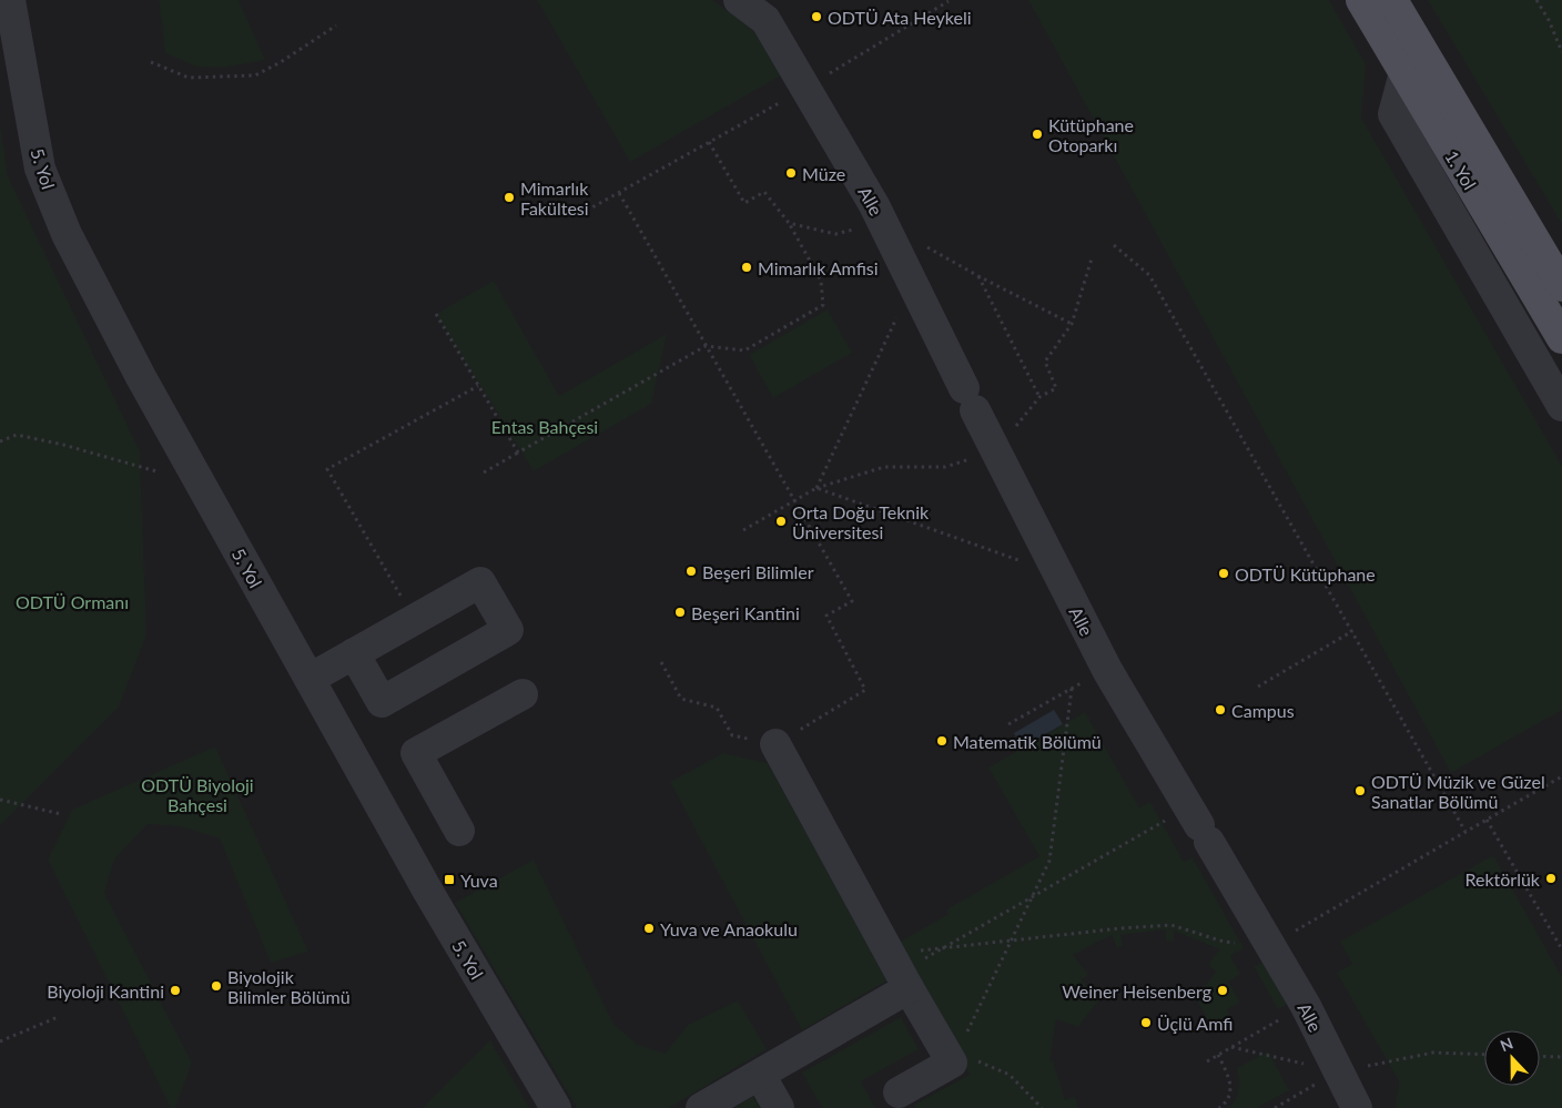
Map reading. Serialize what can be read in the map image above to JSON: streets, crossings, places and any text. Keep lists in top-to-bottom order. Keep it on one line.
{"streets":{"main road":["1. Yol"],"street":["5. Yol","Alle"]},"parks":["Entas Bahçesi","ODTÜ Ormanı","ODTÜ Biyoloji Bahçesi"],"places":{"other":["ODTÜ Ata Heykeli","Kütüphane Otoparkı","Müze","Mimarlık Fakültesi","Mimarlık Amfisi","Orta Doğu Teknik Üniversitesi","Beşeri Bilimler","ODTÜ Kütüphane","Beşeri Kantini","Campus","Matematik Bölümü","ODTÜ Müzik ve Güzel Sanatlar Bölümü","Rektörlük","Yuva ve Anaokulu","Biyolojik Bilimler Bölümü","Biyoloji Kantini","Weiner Heisenberg","Üçlü Amfi"],"transit":["Yuva"]},"north":"top"}
